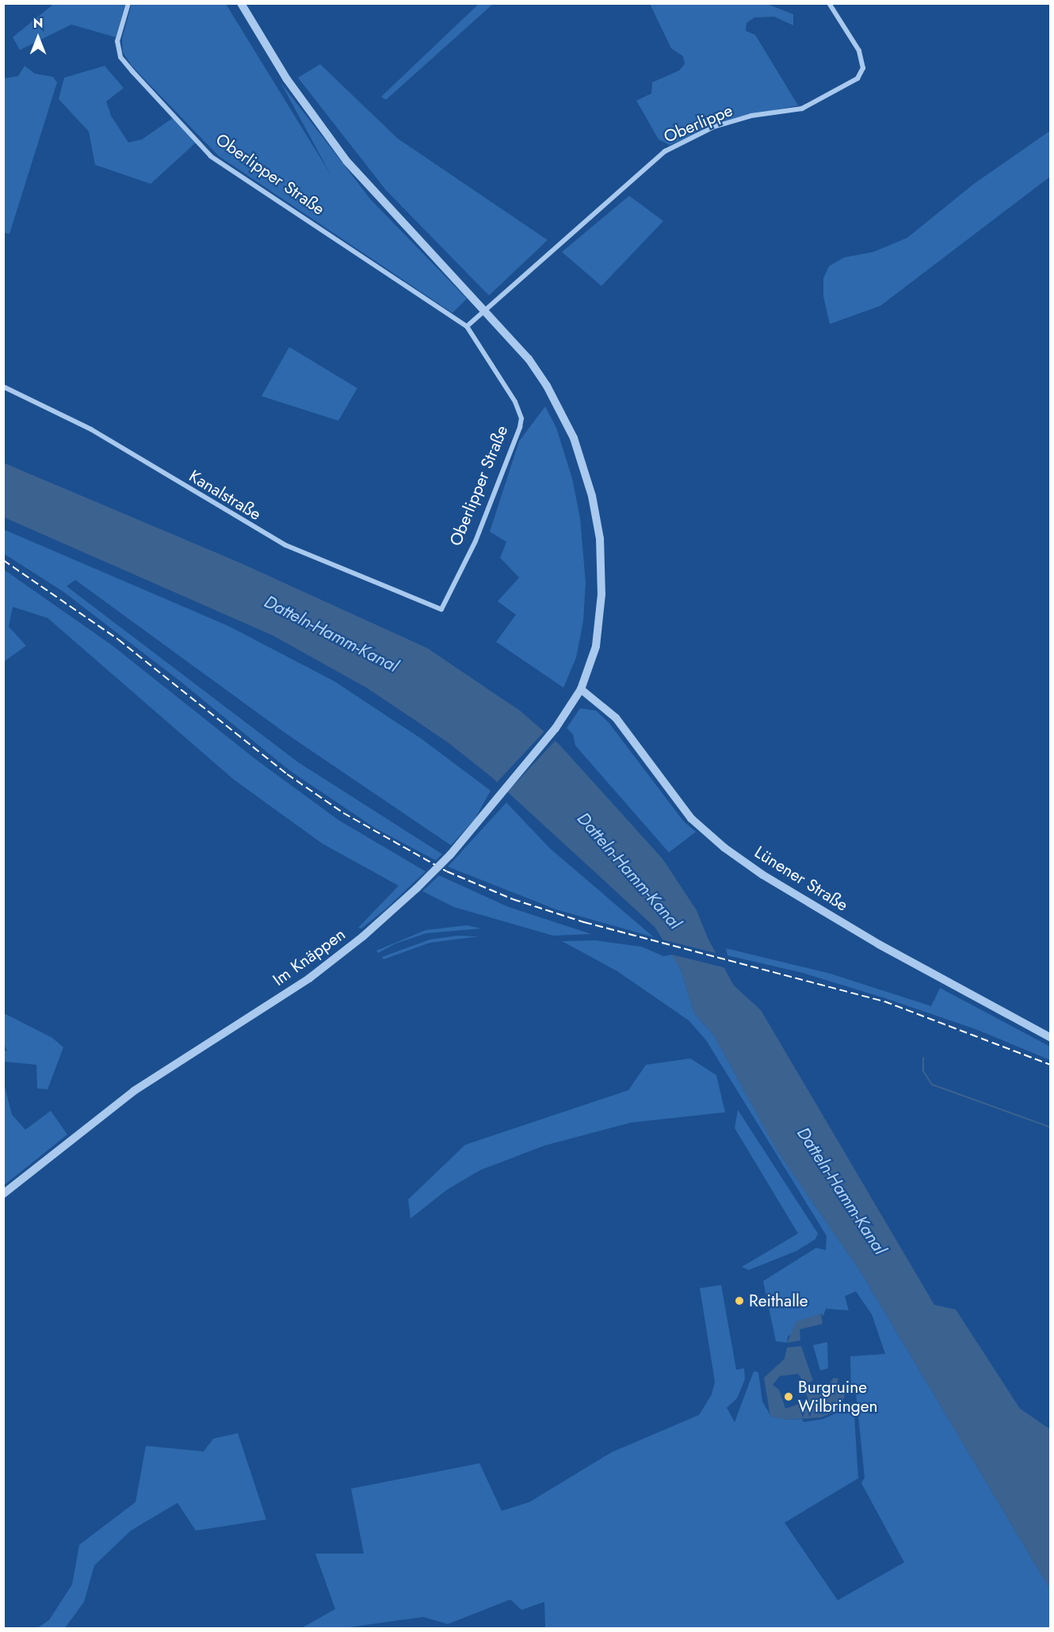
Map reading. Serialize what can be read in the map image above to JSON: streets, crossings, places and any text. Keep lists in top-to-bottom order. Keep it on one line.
{"streets":{"street":["Oberlippe","Oberlipper Straße","Kanalstraße","Lünener Straße","Im Knäppen"]},"crossings":[["Oberlipper Straße","Kanalstraße"],["Lünener Straße","Im Knäppen"]],"water":["Datteln-Hamm-Kanal"],"places":["Reithalle","Burgruine Wilbringen"],"north":"top"}
